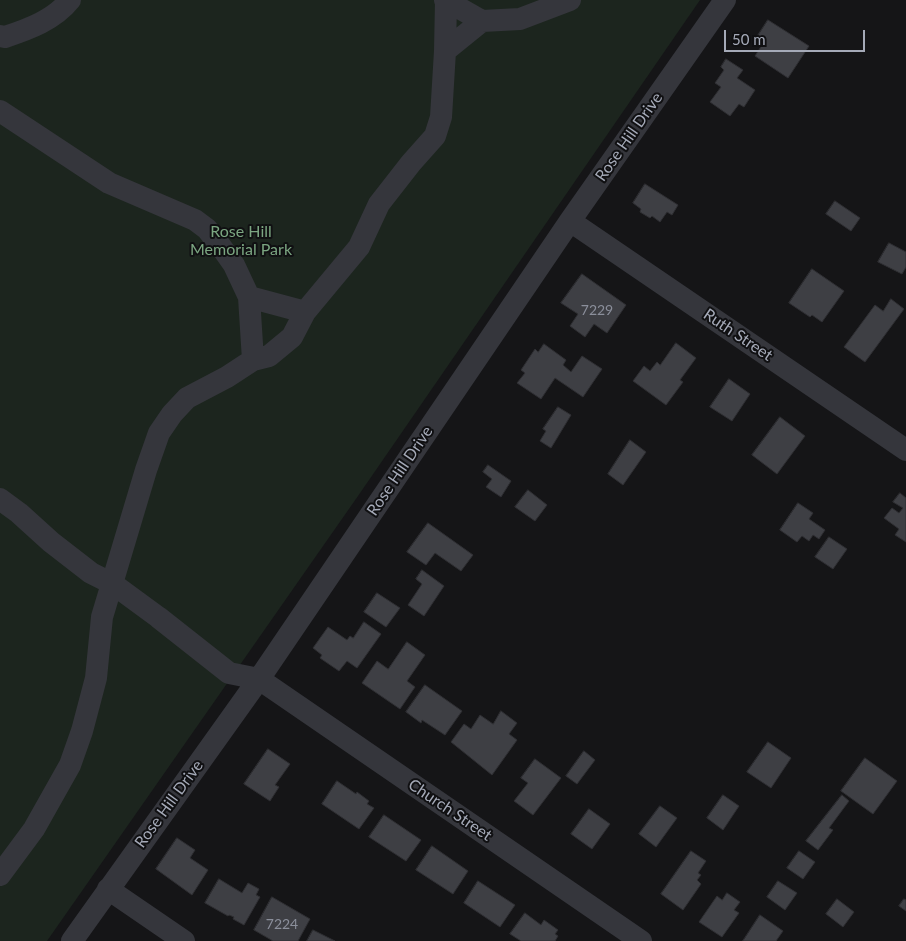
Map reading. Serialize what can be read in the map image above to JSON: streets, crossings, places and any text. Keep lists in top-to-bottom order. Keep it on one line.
{"streets":{"street":["Rose Hill Drive","Ruth Street","Church Street"]},"crossings":[["Rose Hill Drive","Ruth Street"],["Rose Hill Drive","Church Street"]],"parks":["Rose Hill Memorial Park"],"house_numbers":["7229","7224"],"scale_bar":"50 m"}
